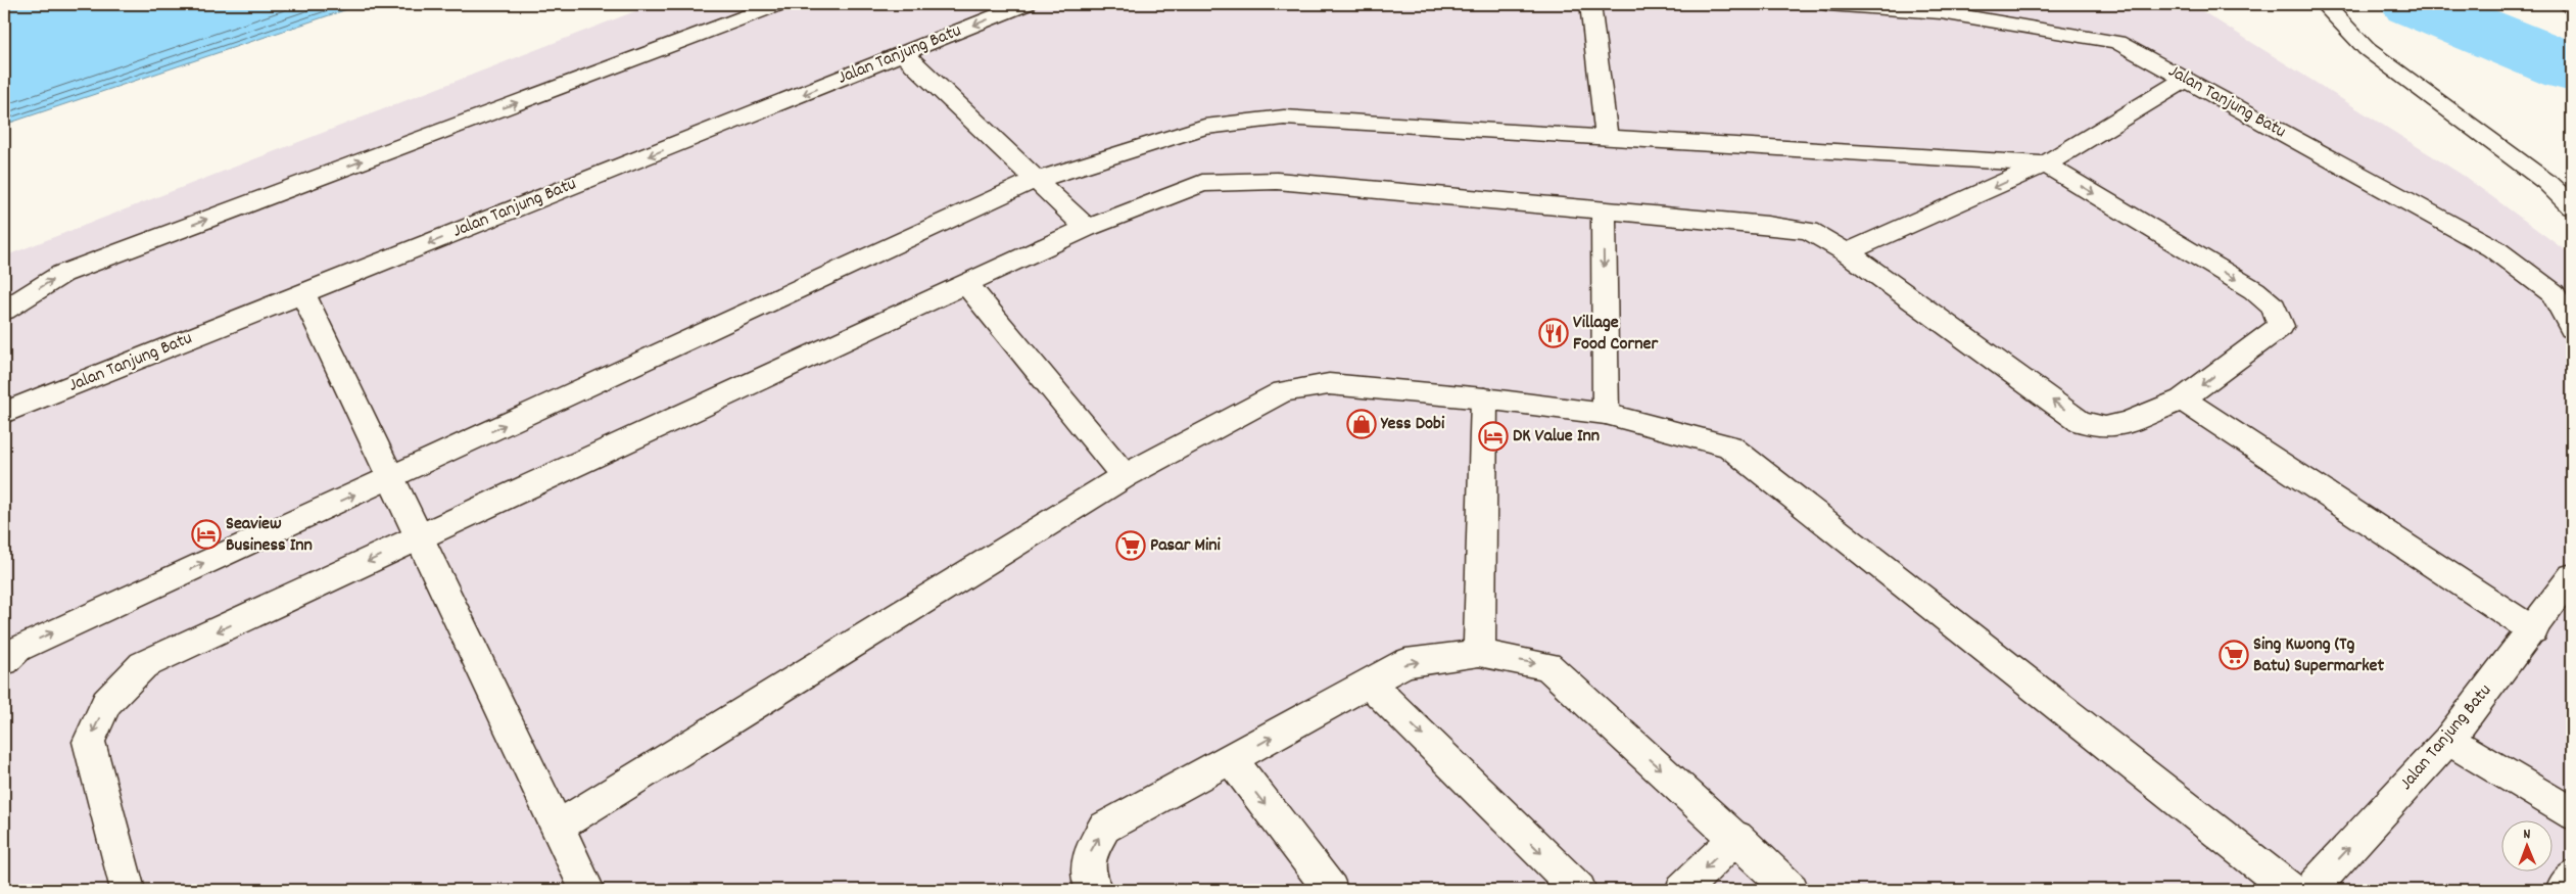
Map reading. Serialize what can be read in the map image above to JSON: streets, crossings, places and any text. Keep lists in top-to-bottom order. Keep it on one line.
{"streets":{"street":["Jalan Tanjung Batu"]},"places":{"restaurant":["Village Food Corner"],"shop":["Yess Dobi"],"hotel":["DK Value Inn","Seaview Business Inn"],"supermarket":["Pasar Mini","Sing Kwong (Tg Batu) Supermarket"]},"north":"top"}
